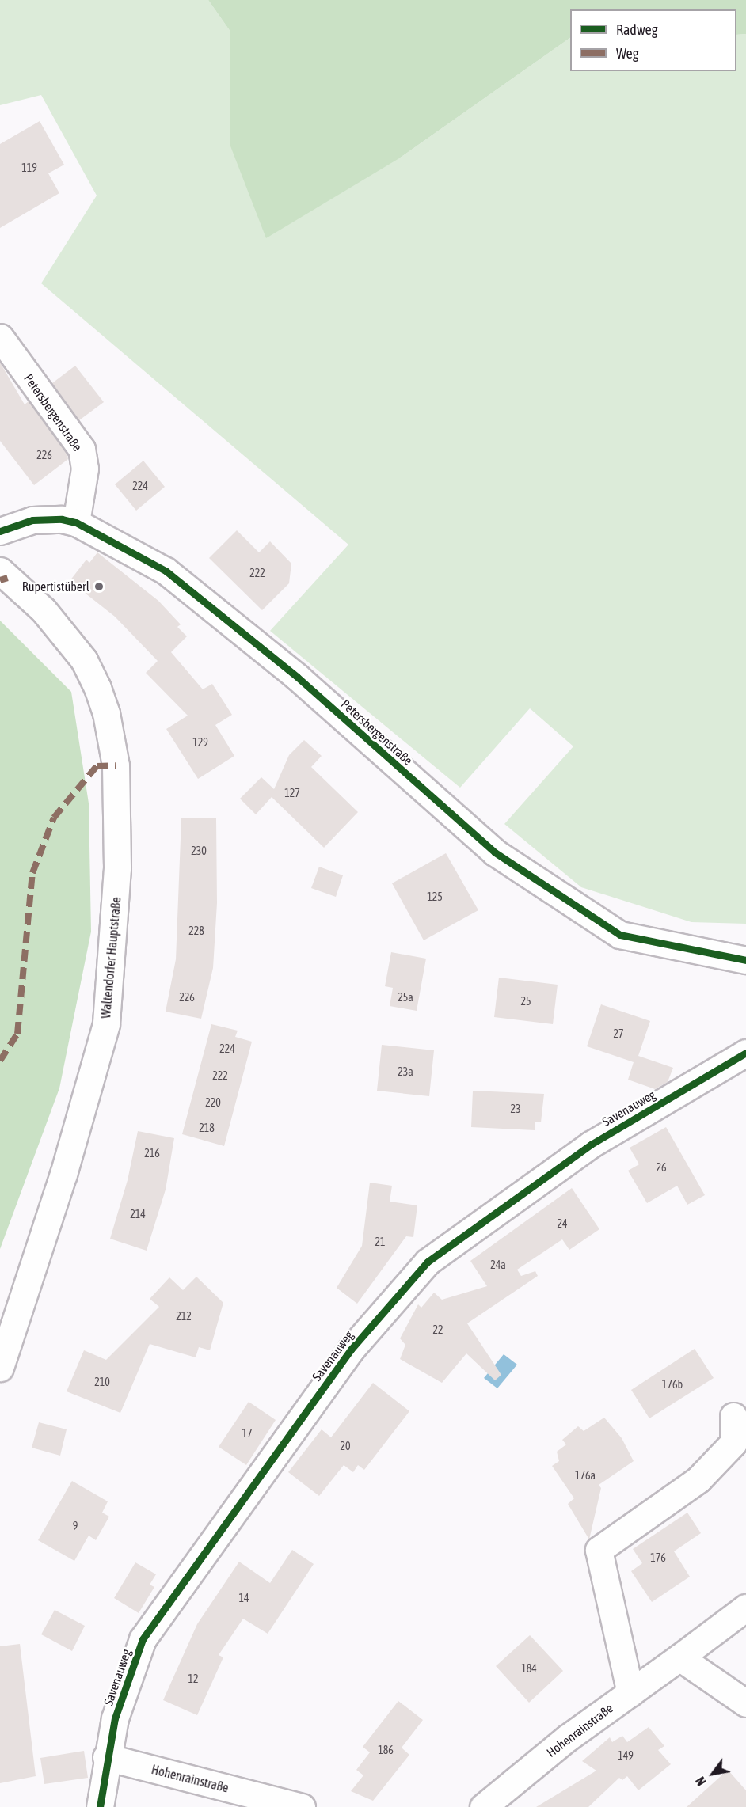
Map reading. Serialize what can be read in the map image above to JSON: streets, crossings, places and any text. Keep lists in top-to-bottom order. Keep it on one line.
{"streets":{"street":["Petersbergenstraße","Waltendorfer Hauptstraße","Savenauweg","Hohenrainstraße"]},"crossings":[["Savenauweg","Hohenrainstraße"]],"places":["Rupertistüberl"],"house_numbers":["119","226","224","222","129","127","230","125","228","226","25a","25","27","224","23a","222","220","23","218","216","26","214","24","21","24a","212","22","210","176b","17","20","176a","9","176","14","184","12","186","149"],"legend":["Radweg","Weg"],"north":"bottom left"}
